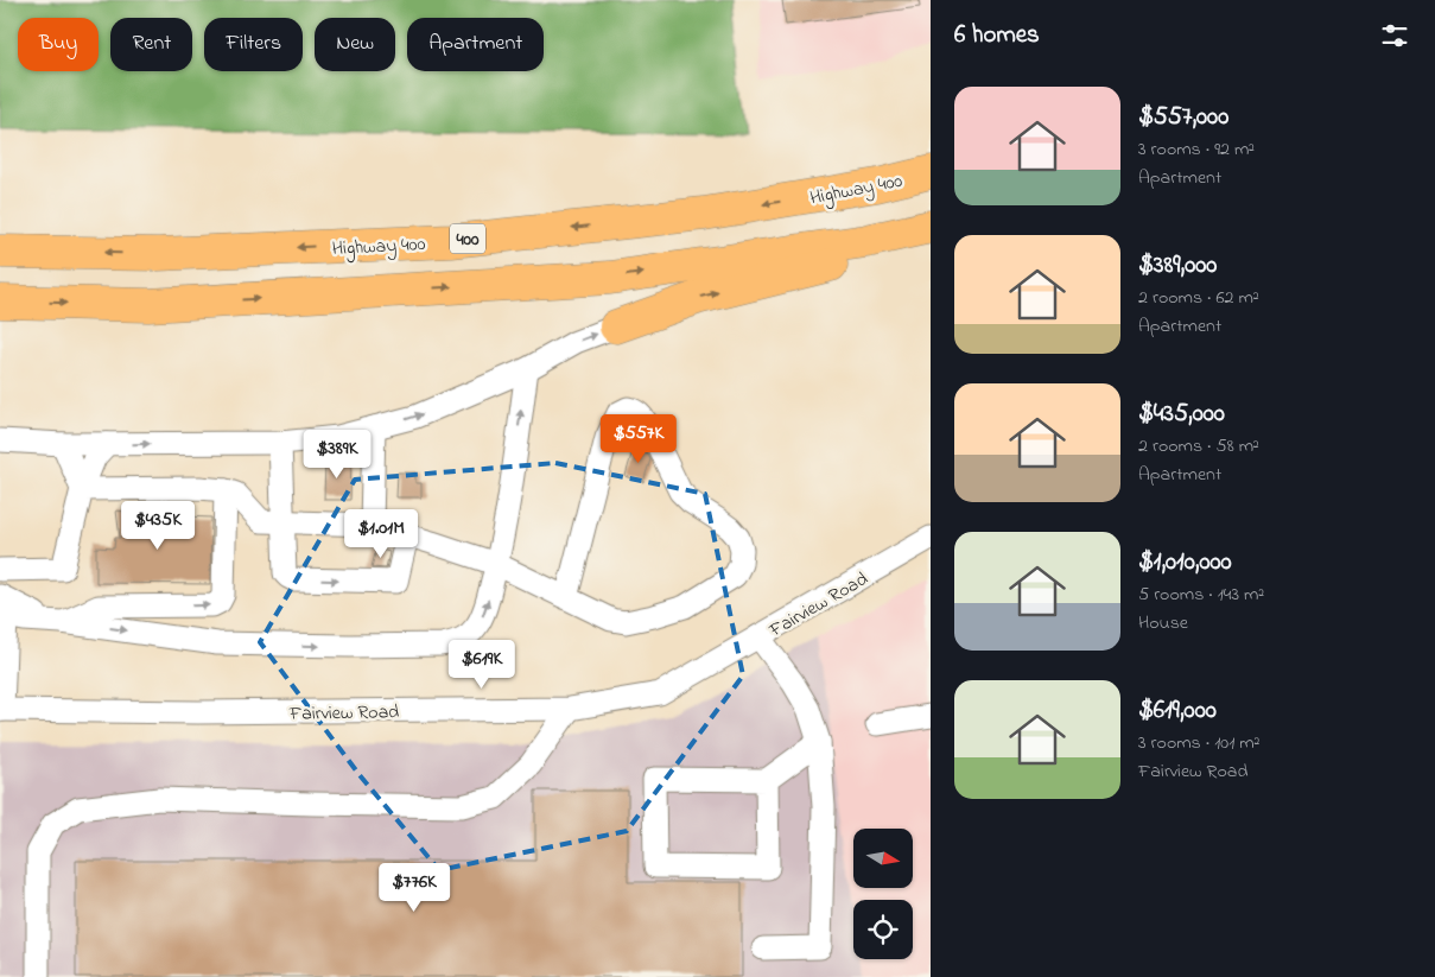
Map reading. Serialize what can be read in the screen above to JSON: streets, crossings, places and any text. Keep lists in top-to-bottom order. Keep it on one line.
{"streets":{"highway":["Highway 400","400"],"street":["Fairview Road"]},"north":"right","page":{"heading":"6 homes","chip":["Buy","Rent","Filters","New","Apartment"],"list":[{"name":"$557,000","note":"3 rooms · 92 m² · Apartment"},{"name":"$389,000","note":"2 rooms · 62 m² · Apartment"},{"name":"$435,000","note":"2 rooms · 58 m² · Apartment"},{"name":"$1,010,000","note":"5 rooms · 143 m² · House"},{"name":"$619,000","note":"3 rooms · 101 m² · Fairview Road"}],"price":["$557K","$389K","$435K","$1.01M","$619K","$776K"]}}
